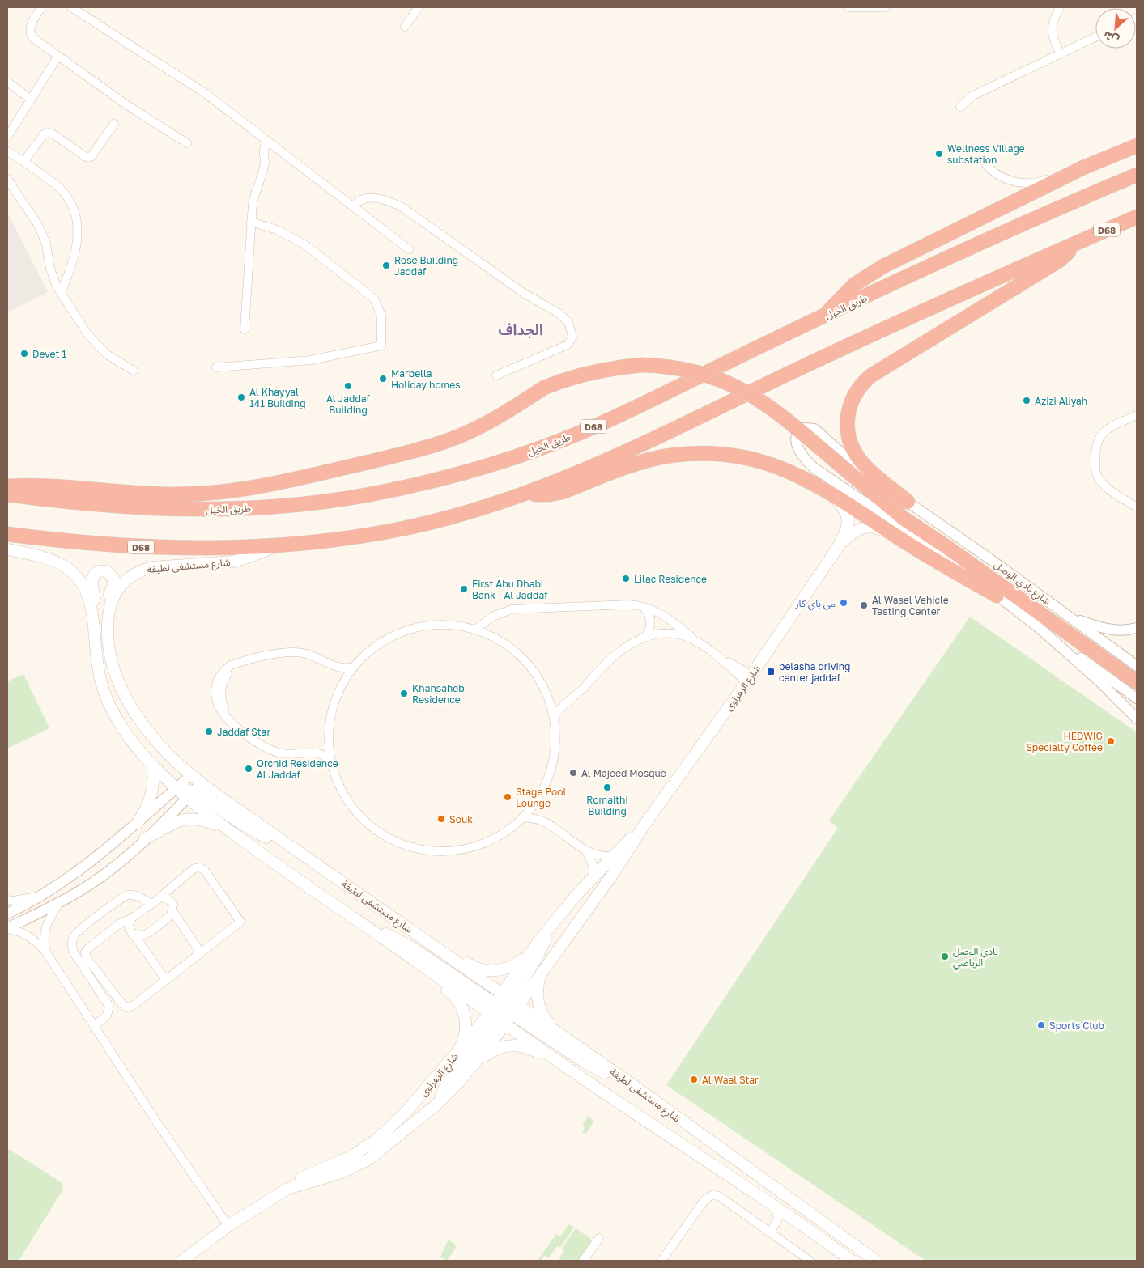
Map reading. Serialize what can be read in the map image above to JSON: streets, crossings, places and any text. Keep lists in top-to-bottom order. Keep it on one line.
{"streets":{"highway":["D68","طريق الخيل"],"main road":["شارع مستشفى لطيفة","شارع الزهراوى"],"street":["شارع نادي الوصل"]},"crossings":[["D68","شارع مستشفى لطيفة"],["شارع مستشفى لطيفة","شارع الزهراوى"]],"districts":["الجداف"],"places":{"other":["Wellness Village substation","Rose Building Jaddaf","Devet 1","Marbella Holiday homes","Al Jaddaf Building","Al Khayyal 141 Building","Azizi Aliyah","Lilac Residence","First Abu Dhabi Bank - Al Jaddaf","مي باي كار","Al Wasel Vehicle Testing Center","Khansaheb Residence","Jaddaf Star","HEDWIG Specialty Coffee","Orchid Residence Al Jaddaf","Al Majeed Mosque","Romaithi Building","Stage Pool Lounge","Souk","نادي الوصل الرياضي","Sports Club","Al Waal Star"],"transit":["belasha driving center jaddaf"]},"north":"bottom left"}
